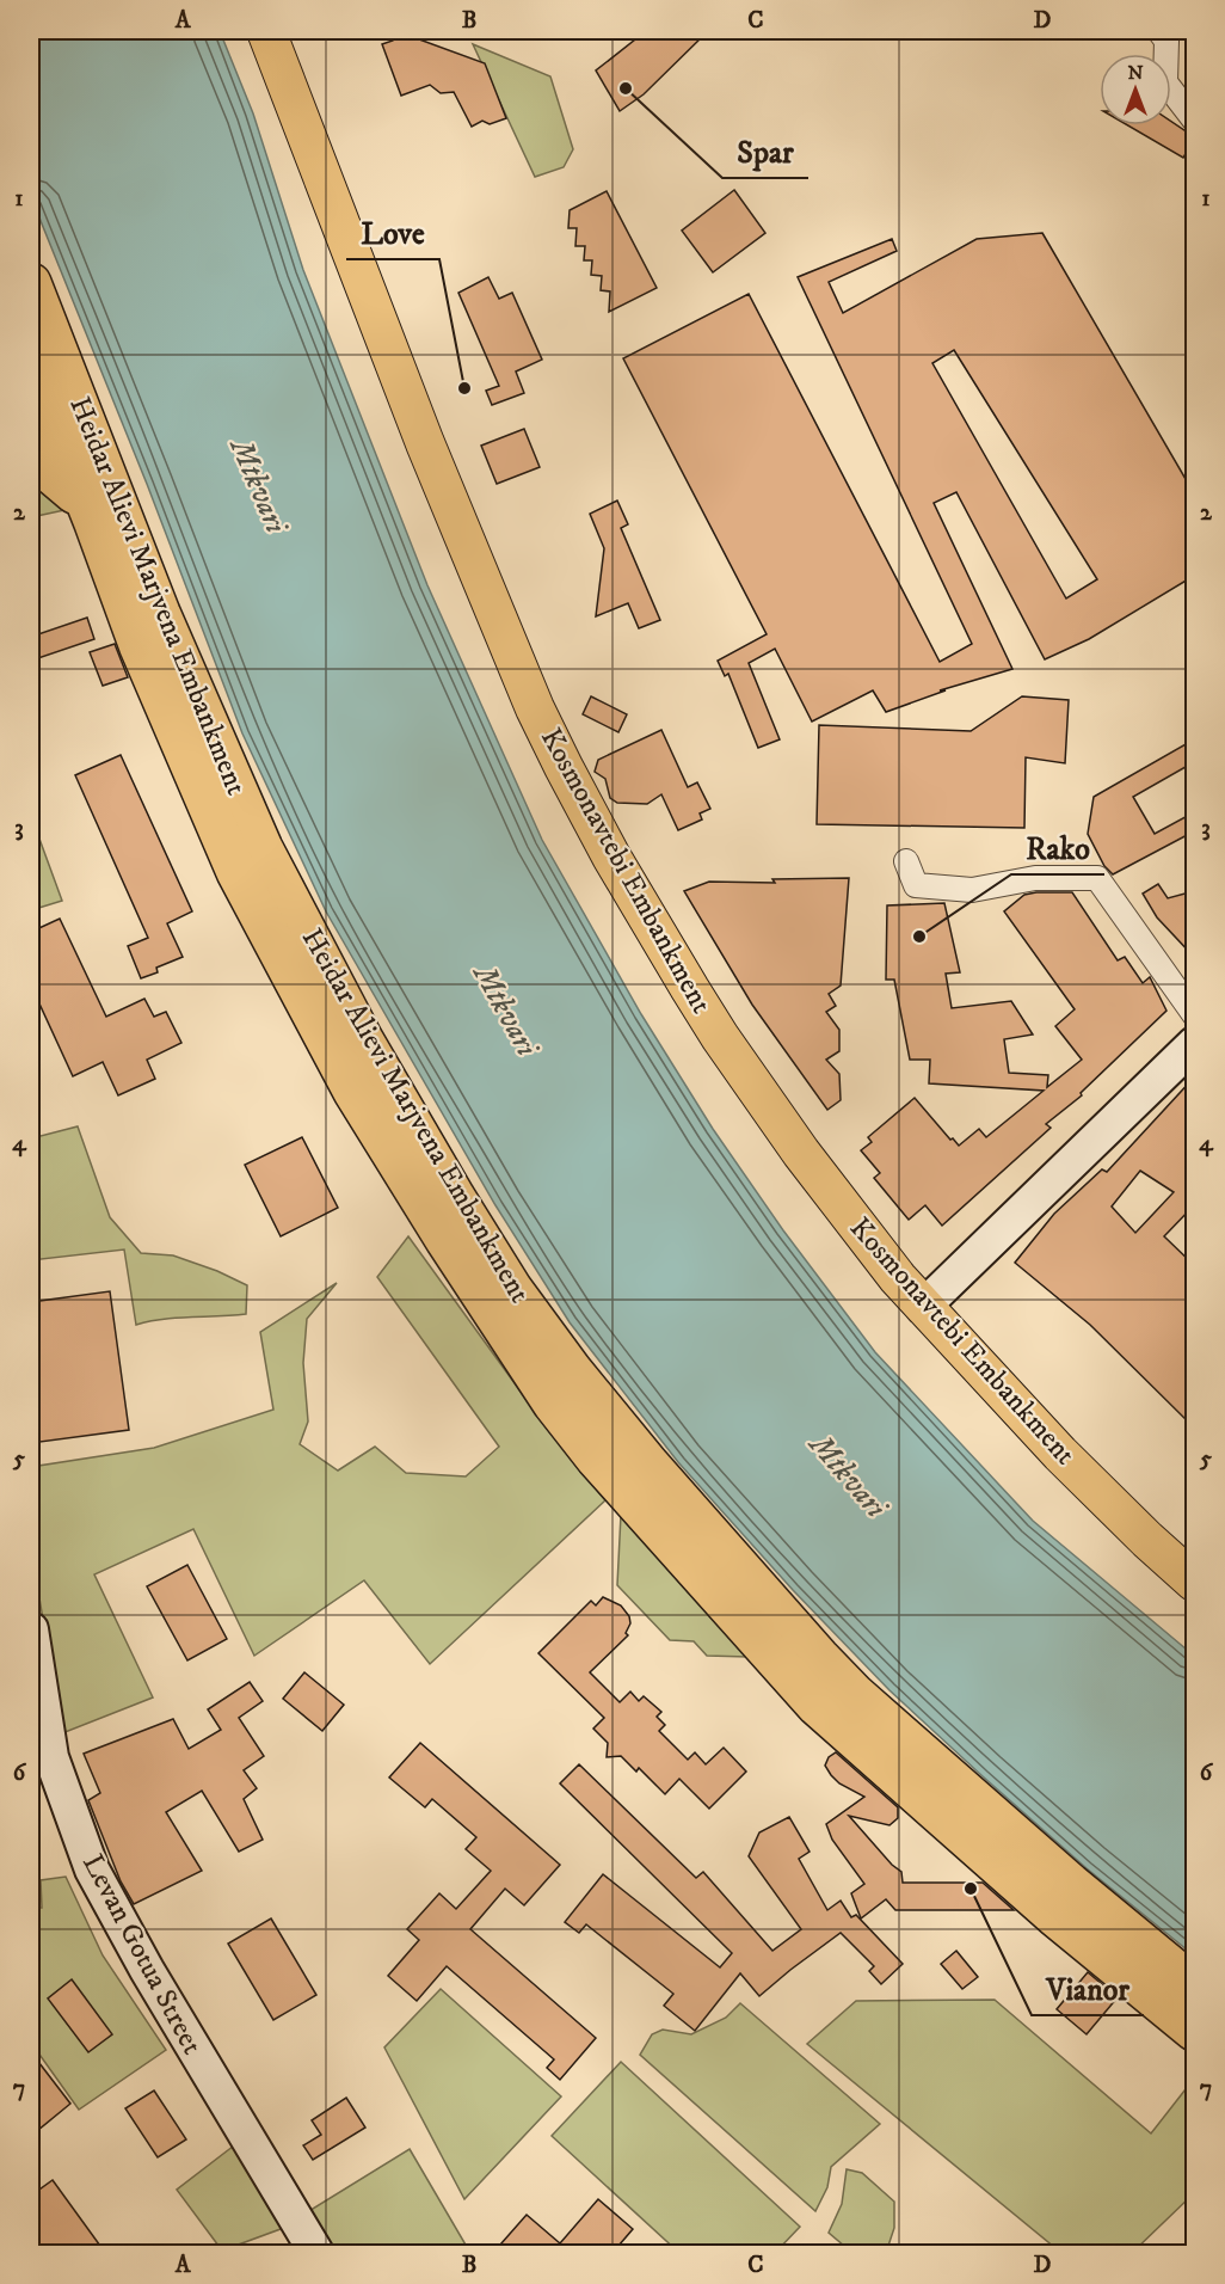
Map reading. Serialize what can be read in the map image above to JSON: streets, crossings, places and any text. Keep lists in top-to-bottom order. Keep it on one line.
{"streets":{"highway":["Heidar Alievi Marjvena Embankment"],"main road":["Kosmonavtebi Embankment"],"street":["Levan Gotua Street"]},"water":["Mtkvari"],"places":["Spar","Love","Rako","Vianor"],"north":"top","grid":{"columns":["A","B","C","D"],"rows":["1","2","3","4","5","6","7"]}}
